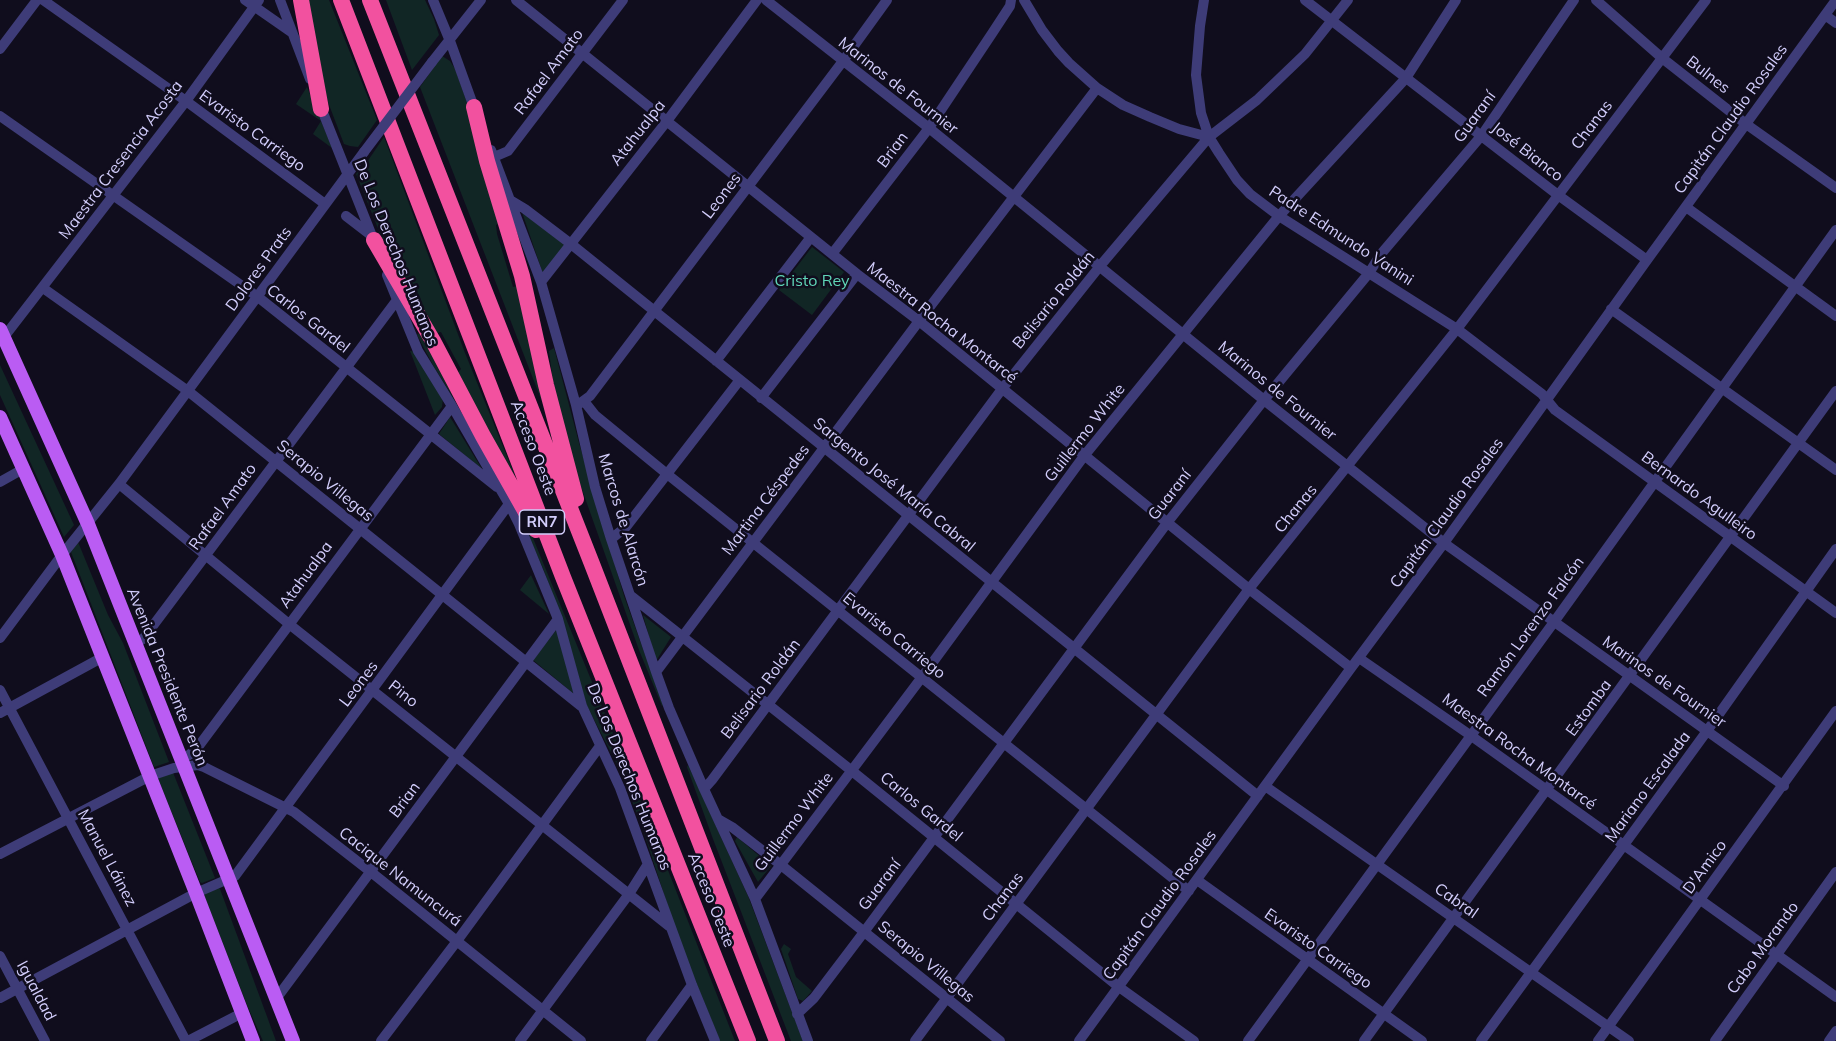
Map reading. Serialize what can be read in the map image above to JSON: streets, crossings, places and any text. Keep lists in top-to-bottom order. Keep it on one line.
{"streets":{"highway":["Acceso Oeste","RN7"],"main road":["Avenida Presidente Perón"],"street":["Rafael Amato","Bulnes","Marinos de Fournier","Guaraní","Capitán Claudio Rosales","Chanas","Evaristo Carriego","Atahualpa","Brian","José Bianco","Maestra Cresencia Acosta","Leones","Padre Edmundo Vanini","De Los Derechos Humanos","Dolores Prats","Belisario Roldán","Carlos Gardel","Maestra Rocha Montarcé","Guillermo White","Serapio Villegas","Sargento José María Cabral","Bernardo Agulleiro","Martina Céspedes","Marcos de Alarcón","Ramón Lorenzo Falcón","Pino","Estomba","Mariano Escalada","Manuel Láinez","D'Amico","Cacique Namuncurá","Cabral","Cabo Morando","Igualdad"]},"crossings":[["Rafael Amato","De Los Derechos Humanos"],["Rafael Amato","Carlos Gardel"],["Rafael Amato","Maestra Rocha Montarcé"],["Rafael Amato","Serapio Villegas"],["Rafael Amato","Marcos de Alarcón"],["Rafael Amato","Avenida Presidente Perón"],["Rafael Amato","Pino"],["Bulnes","Capitán Claudio Rosales"],["Bulnes","Chanas"],["Marinos de Fournier","Guaraní"],["Marinos de Fournier","Capitán Claudio Rosales"],["Marinos de Fournier","Chanas"],["Marinos de Fournier","Brian"],["Marinos de Fournier","Leones"],["Marinos de Fournier","Belisario Roldán"],["Marinos de Fournier","Guillermo White"],["Marinos de Fournier","Martina Céspedes"],["Marinos de Fournier","Ramón Lorenzo Falcón"],["Marinos de Fournier","Estomba"],["Marinos de Fournier","Mariano Escalada"],["Marinos de Fournier","D'Amico"],["Guaraní","Evaristo Carriego"],["Guaraní","José Bianco"],["Guaraní","Padre Edmundo Vanini"],["Guaraní","Carlos Gardel"],["Guaraní","Maestra Rocha Montarcé"],["Guaraní","Serapio Villegas"],["Guaraní","Sargento José María Cabral"],["Guaraní","Marcos de Alarcón"],["Capitán Claudio Rosales","Evaristo Carriego"],["Capitán Claudio Rosales","José Bianco"],["Capitán Claudio Rosales","Padre Edmundo Vanini"],["Capitán Claudio Rosales","Carlos Gardel"],["Capitán Claudio Rosales","Maestra Rocha Montarcé"],["Capitán Claudio Rosales","Sargento José María Cabral"],["Capitán Claudio Rosales","Bernardo Agulleiro"],["Capitán Claudio Rosales","Cabral"],["Chanas","Evaristo Carriego"],["Chanas","José Bianco"],["Chanas","Padre Edmundo Vanini"],["Chanas","Carlos Gardel"],["Chanas","Maestra Rocha Montarcé"],["Chanas","Serapio Villegas"],["Chanas","Sargento José María Cabral"],["Evaristo Carriego","Maestra Cresencia Acosta"],["Evaristo Carriego","Leones"],["Evaristo Carriego","Dolores Prats"],["Evaristo Carriego","Belisario Roldán"],["Evaristo Carriego","Guillermo White"],["Evaristo Carriego","Martina Céspedes"],["Evaristo Carriego","Marcos de Alarcón"],["Evaristo Carriego","Ramón Lorenzo Falcón"],["Evaristo Carriego","Estomba"],["Atahualpa","De Los Derechos Humanos"],["Atahualpa","Carlos Gardel"],["Atahualpa","Maestra Rocha Montarcé"],["Atahualpa","Serapio Villegas"],["Atahualpa","Sargento José María Cabral"],["Atahualpa","Marcos de Alarcón"],["Atahualpa","Avenida Presidente Perón"],["Atahualpa","Pino"],["Atahualpa","Cacique Namuncurá"],["Brian","De Los Derechos Humanos"],["Brian","Maestra Rocha Montarcé"],["Brian","Serapio Villegas"],["Brian","Avenida Presidente Perón"],["Brian","Pino"],["Brian","Cacique Namuncurá"],["José Bianco","Belisario Roldán"],["José Bianco","Guillermo White"],["Maestra Cresencia Acosta","Carlos Gardel"],["Maestra Cresencia Acosta","Serapio Villegas"],["Maestra Cresencia Acosta","Avenida Presidente Perón"],["Leones","De Los Derechos Humanos"],["Leones","Maestra Rocha Montarcé"],["Leones","Serapio Villegas"],["Leones","Sargento José María Cabral"],["Leones","Marcos de Alarcón"],["Leones","Avenida Presidente Perón"],["Leones","Pino"],["Leones","Cacique Namuncurá"],["Padre Edmundo Vanini","Belisario Roldán"],["Padre Edmundo Vanini","Guillermo White"],["Padre Edmundo Vanini","Bernardo Agulleiro"],["De Los Derechos Humanos","Dolores Prats"],["De Los Derechos Humanos","Carlos Gardel"],["De Los Derechos Humanos","Serapio Villegas"],["De Los Derechos Humanos","Pino"],["Dolores Prats","Carlos Gardel"],["Dolores Prats","Serapio Villegas"],["Dolores Prats","Marcos de Alarcón"],["Dolores Prats","Avenida Presidente Perón"],["Dolores Prats","Pino"],["Belisario Roldán","Carlos Gardel"],["Belisario Roldán","Maestra Rocha Montarcé"],["Belisario Roldán","Sargento José María Cabral"],["Belisario Roldán","Marcos de Alarcón"],["Carlos Gardel","Guillermo White"],["Carlos Gardel","Martina Céspedes"],["Carlos Gardel","Marcos de Alarcón"],["Maestra Rocha Montarcé","Guillermo White"],["Maestra Rocha Montarcé","Martina Céspedes"],["Maestra Rocha Montarcé","Ramón Lorenzo Falcón"],["Maestra Rocha Montarcé","Estomba"],["Maestra Rocha Montarcé","Mariano Escalada"],["Maestra Rocha Montarcé","D'Amico"],["Maestra Rocha Montarcé","Cabo Morando"],["Guillermo White","Serapio Villegas"],["Guillermo White","Sargento José María Cabral"],["Guillermo White","Marcos de Alarcón"],["Serapio Villegas","Marcos de Alarcón"],["Sargento José María Cabral","Martina Céspedes"],["Sargento José María Cabral","Marcos de Alarcón"],["Bernardo Agulleiro","Ramón Lorenzo Falcón"],["Bernardo Agulleiro","Estomba"],["Bernardo Agulleiro","Mariano Escalada"],["Martina Céspedes","Marcos de Alarcón"],["Ramón Lorenzo Falcón","Cabral"],["Avenida Presidente Perón","Cacique Namuncurá"],["Estomba","Cabral"],["Mariano Escalada","Cabral"],["D'Amico","Cabral"]],"parks":["Cristo Rey"]}
